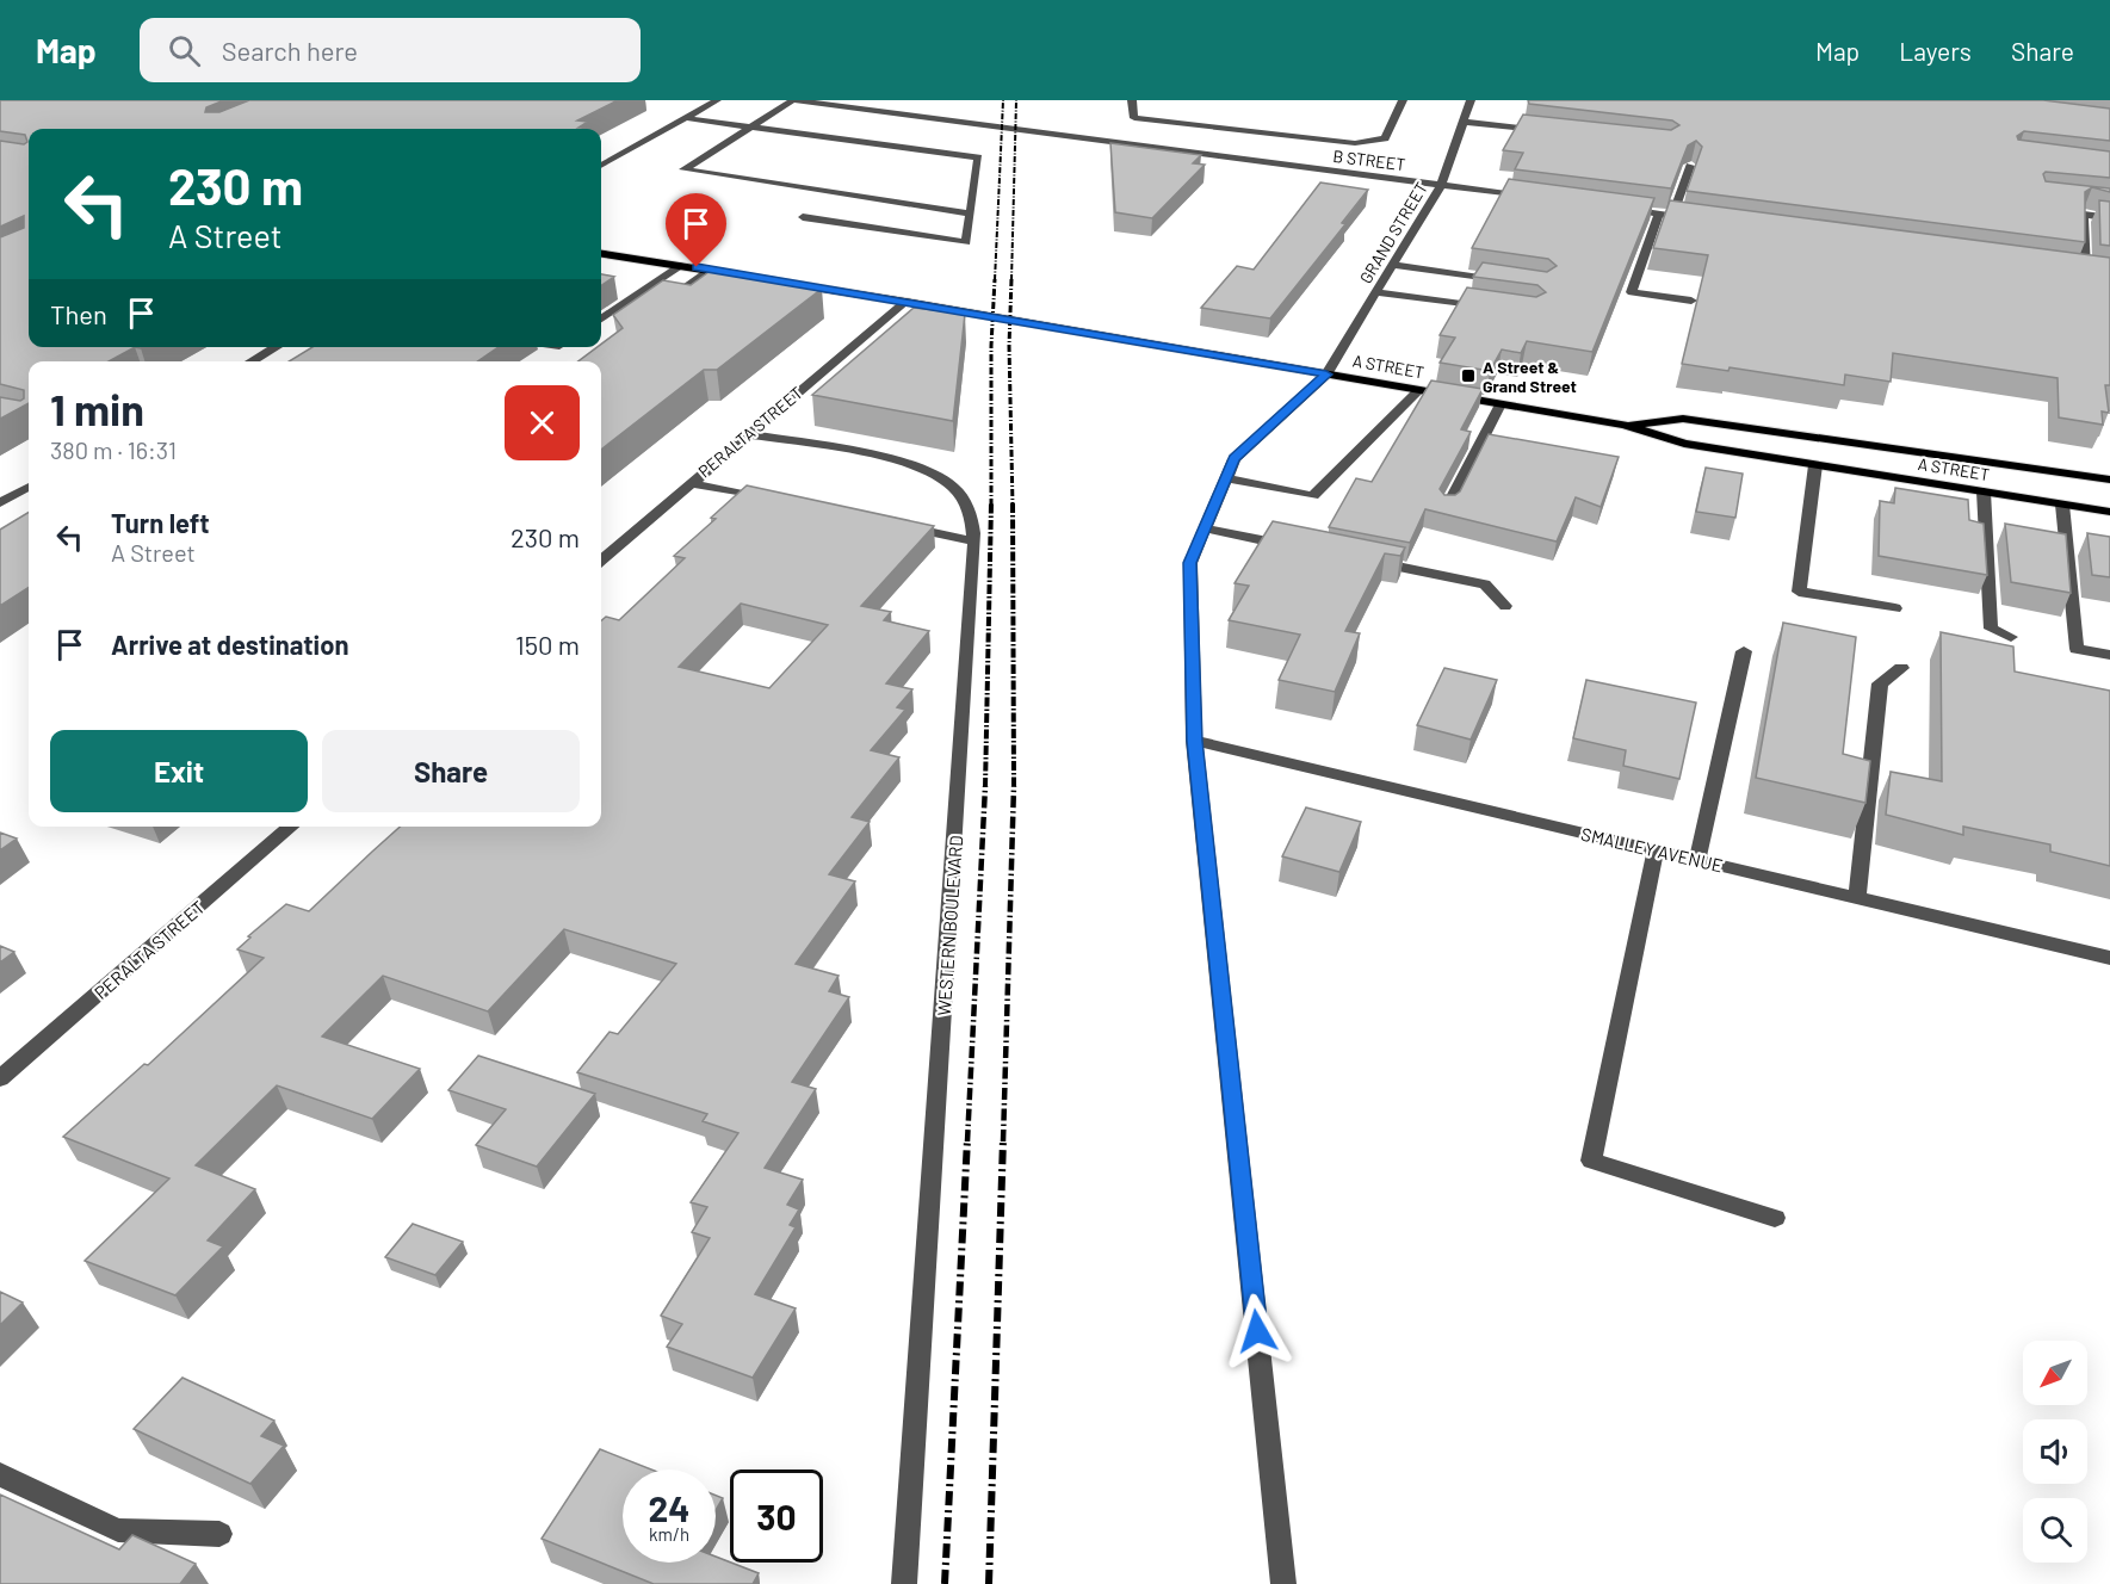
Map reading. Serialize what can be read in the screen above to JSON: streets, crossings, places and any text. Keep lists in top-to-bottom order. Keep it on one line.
{"streets":{"main road":["A STREET"],"street":["B STREET","GRAND STREET","PERALTA STREET","SMALLEY AVENUE","WESTERN BOULEVARD"]},"crossings":[["B STREET","GRAND STREET"],["GRAND STREET","A STREET"],["A STREET","PERALTA STREET"],["PERALTA STREET","WESTERN BOULEVARD"]],"places":{"transit":["A Street & Grand Street"]},"north":"bottom left","page":{"header":"Map","search":"Search here","nav":["Map","Layers","Share"],"turn":["230 m","A Street"],"then":"Then","heading":["1 min","380 m · 16:31"],"list":[{"name":"Turn left","note":"A Street","value":"230 m"},{"name":"Arrive at destination","value":"150 m"}],"buttons":["Exit","Share"],"speed":"24 km/h","limit":"30"}}
